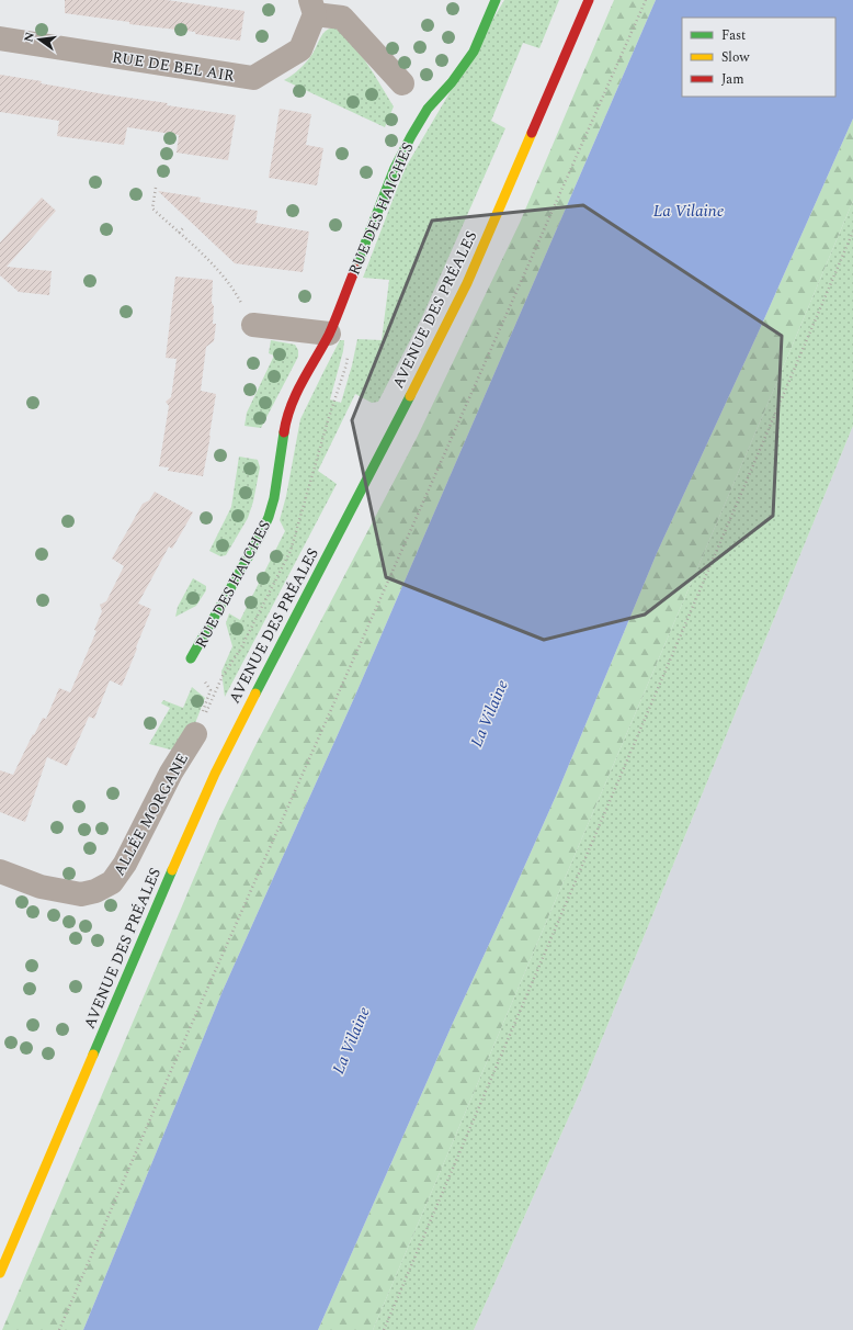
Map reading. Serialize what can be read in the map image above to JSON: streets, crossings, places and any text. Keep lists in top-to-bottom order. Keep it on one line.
{"streets":{"main road":["RUE DES HAICHES","AVENUE DES PRÉALES"],"street":["RUE DE BEL AIR","ALLÉE MORGANE"]},"water":["La Vilaine"],"legend":["Fast","Slow","Jam"],"north":"left"}
